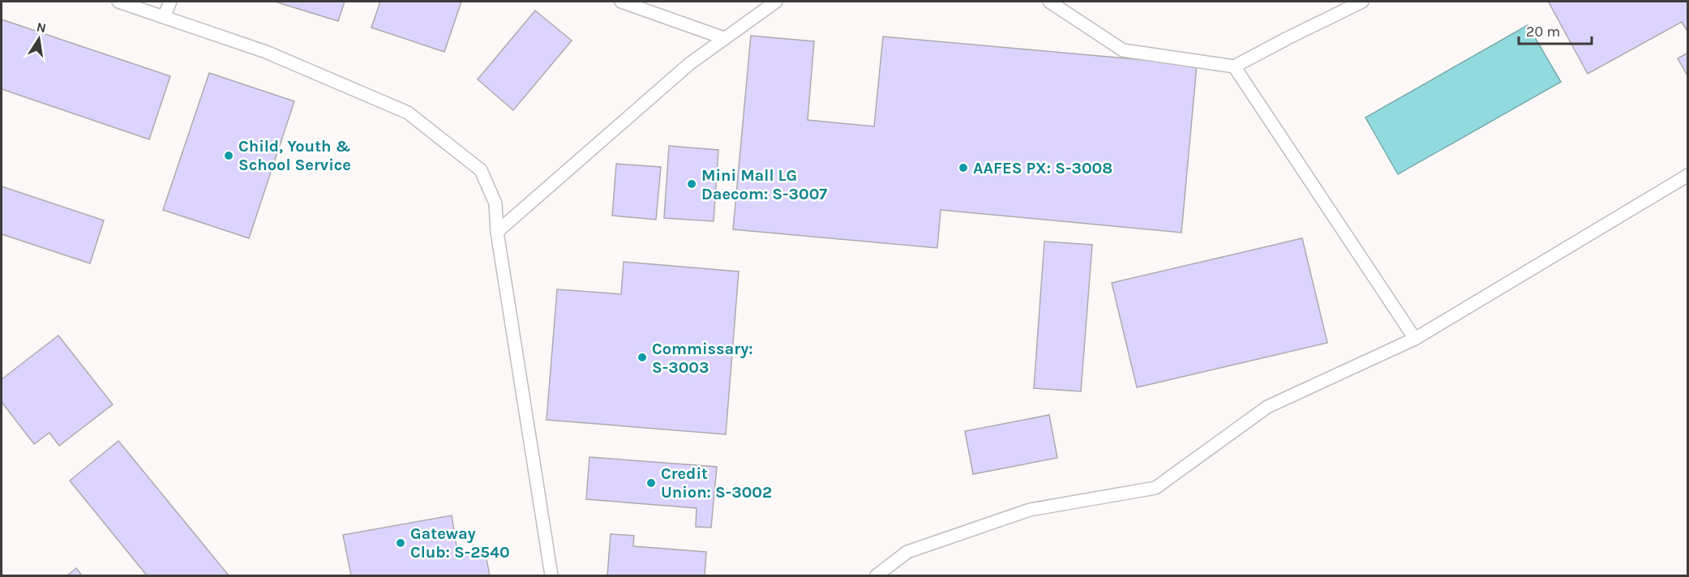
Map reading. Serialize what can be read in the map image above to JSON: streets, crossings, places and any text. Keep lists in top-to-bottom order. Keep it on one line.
{"places":["Child, Youth & School Service","AAFES PX: S-3008","Mini Mall LG Daecom: S-3007","Commissary: S-3003","Credit Union: S-3002","Gateway Club: S-2540"],"scale_bar":"20 m","north":"top"}
